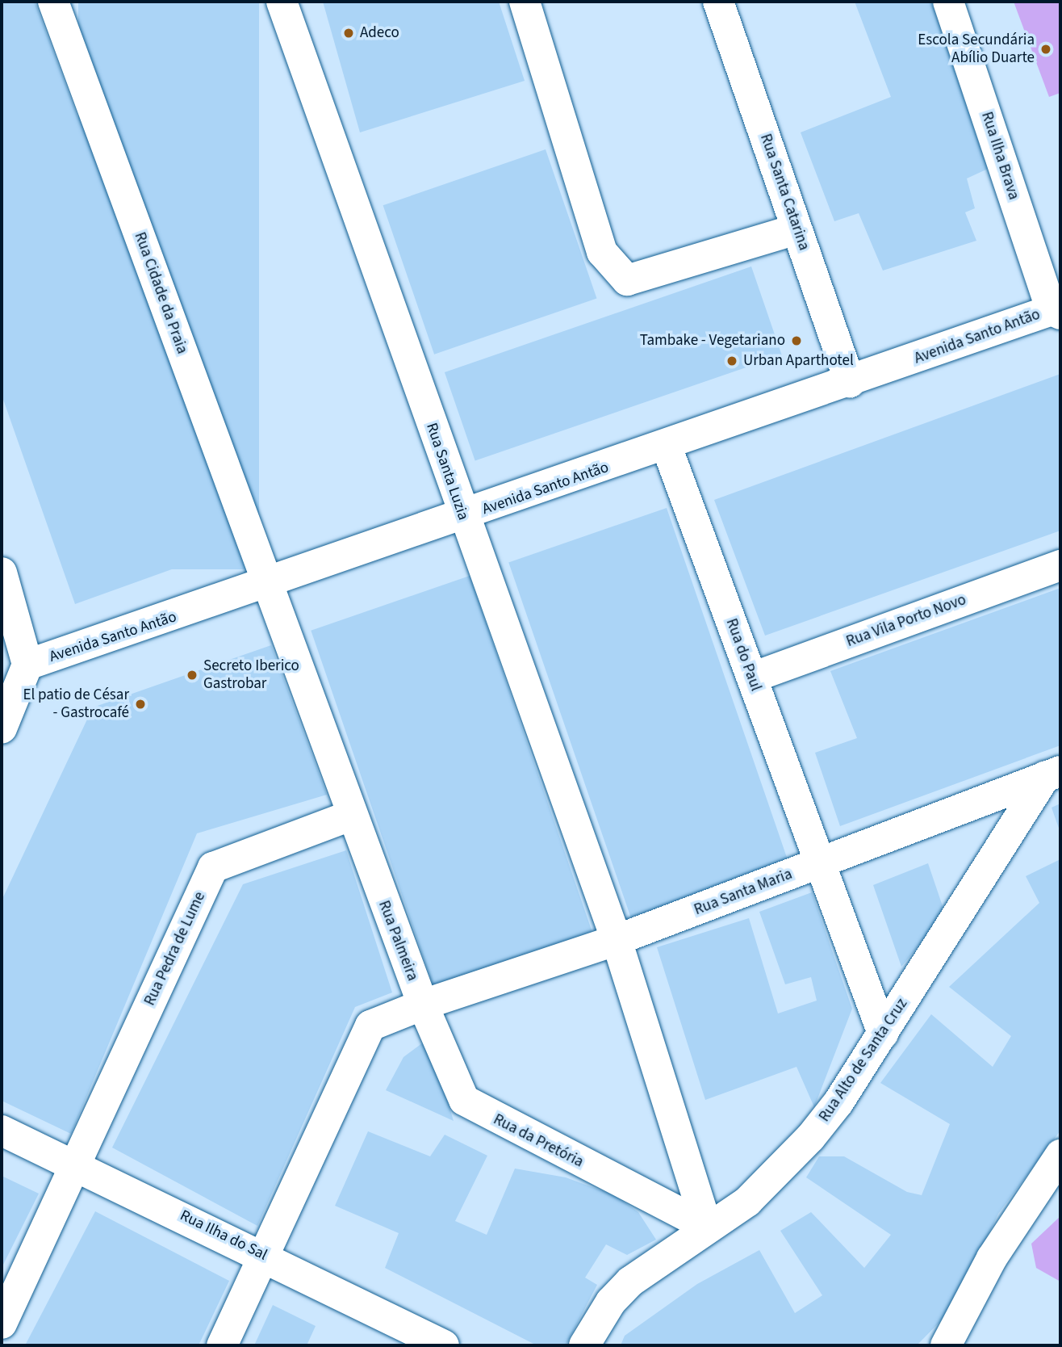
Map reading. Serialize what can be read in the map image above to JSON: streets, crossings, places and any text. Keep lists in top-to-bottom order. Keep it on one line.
{"streets":{"street":["Rua Ilha Brava","Rua Santa Catarina","Rua Cidade da Praia","Avenida Santo Antão","Rua Santa Luzia","Rua Vila Porto Novo","Rua do Paul","Rua Santa Maria","Rua Palmeira","Rua Pedra de Lume","Rua Alto de Santa Cruz","Rua da Pretória","Rua Ilha do Sal"]},"crossings":[["Rua Ilha Brava","Avenida Santo Antão"],["Rua Santa Catarina","Avenida Santo Antão"],["Rua Cidade da Praia","Avenida Santo Antão"],["Rua Cidade da Praia","Rua Palmeira"],["Avenida Santo Antão","Rua Santa Luzia"],["Avenida Santo Antão","Rua do Paul"],["Avenida Santo Antão","Rua Palmeira"],["Rua Santa Luzia","Rua Santa Maria"],["Rua Santa Luzia","Rua Alto de Santa Cruz"],["Rua Santa Luzia","Rua da Pretória"],["Rua Vila Porto Novo","Rua do Paul"],["Rua do Paul","Rua Santa Maria"],["Rua do Paul","Rua Alto de Santa Cruz"],["Rua Santa Maria","Rua Palmeira"],["Rua Santa Maria","Rua Alto de Santa Cruz"],["Rua Santa Maria","Rua da Pretória"],["Rua Palmeira","Rua Pedra de Lume"],["Rua Palmeira","Rua da Pretória"],["Rua Pedra de Lume","Rua Ilha do Sal"],["Rua Alto de Santa Cruz","Rua da Pretória"]],"places":["Adeco","Escola Secundária Abílio Duarte","Tambake - Vegetariano","Urban Aparthotel","Secreto Iberico Gastrobar","El patio de César - Gastrocafé"]}
